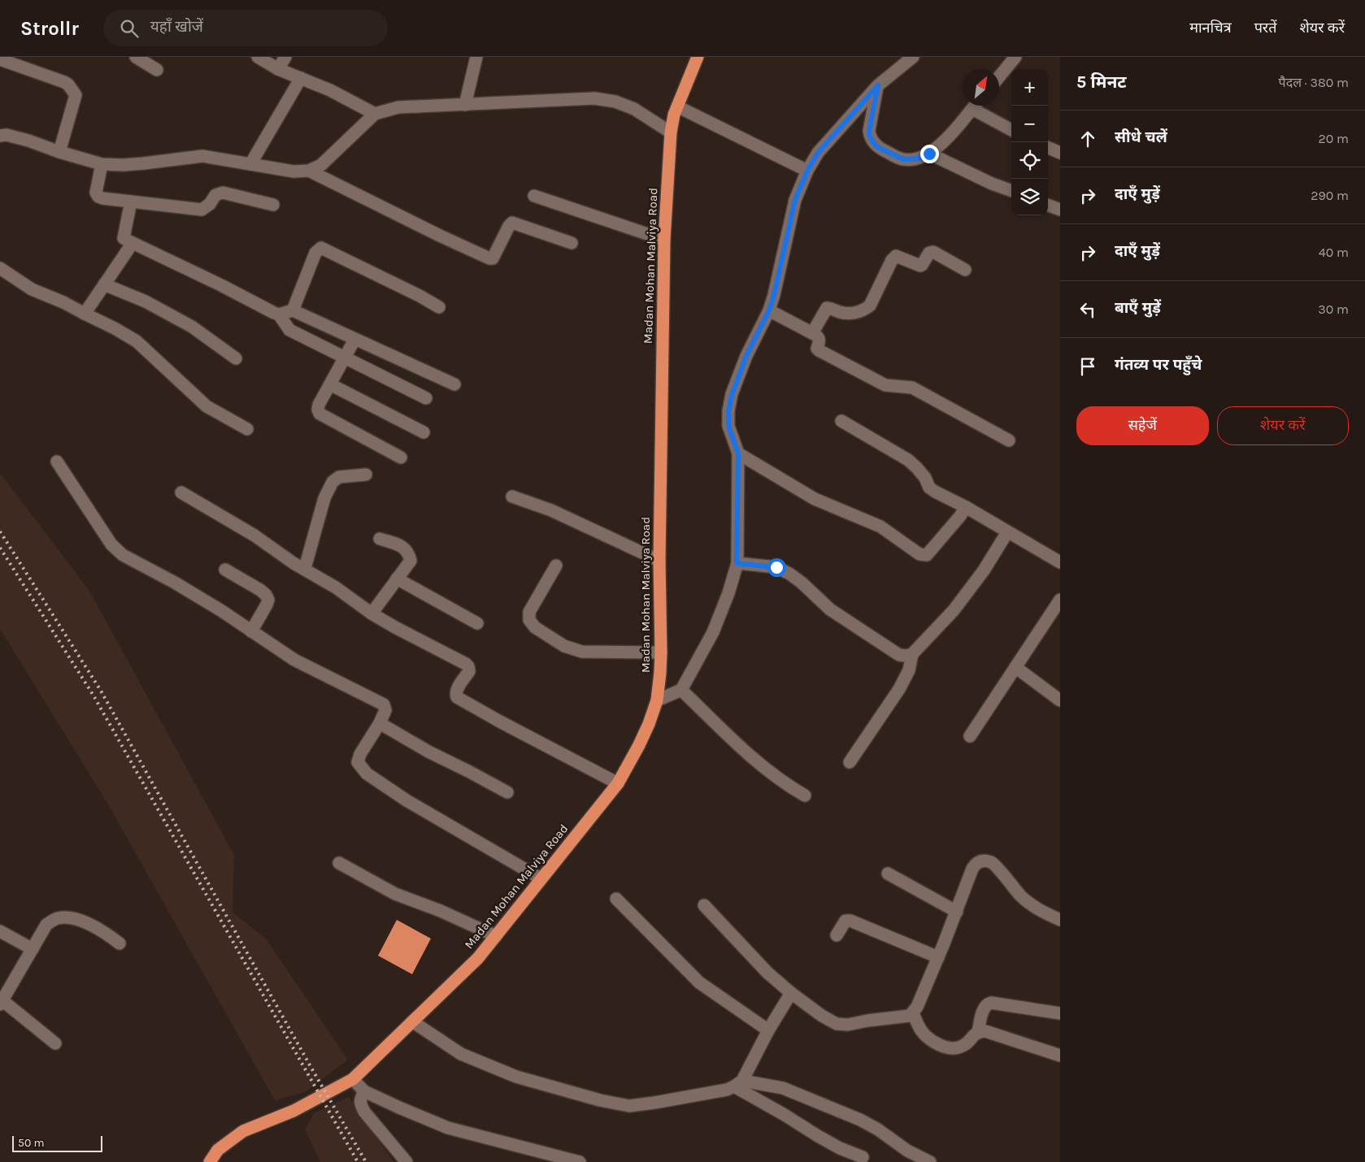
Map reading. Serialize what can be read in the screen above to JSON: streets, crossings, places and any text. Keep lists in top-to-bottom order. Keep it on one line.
{"streets":{"highway":["Madan Mohan Malviya Road"]},"scale_bar":"50 m","north":"top right","page":{"header":"Strollr","search":"यहाँ खोजें","nav":["मानचित्र","परतें","शेयर करें"],"heading":["5 मिनट","पैदल · 380 m"],"map_buttons":["+","−"],"list":[["सीधे चलें","20 m"],["दाएँ मुड़ें","290 m"],["दाएँ मुड़ें","40 m"],["बाएँ मुड़ें","30 m"],"गंतव्य पर पहुँचे"],"buttons":["सहेजें","शेयर करें"],"scale":"50 m"}}
